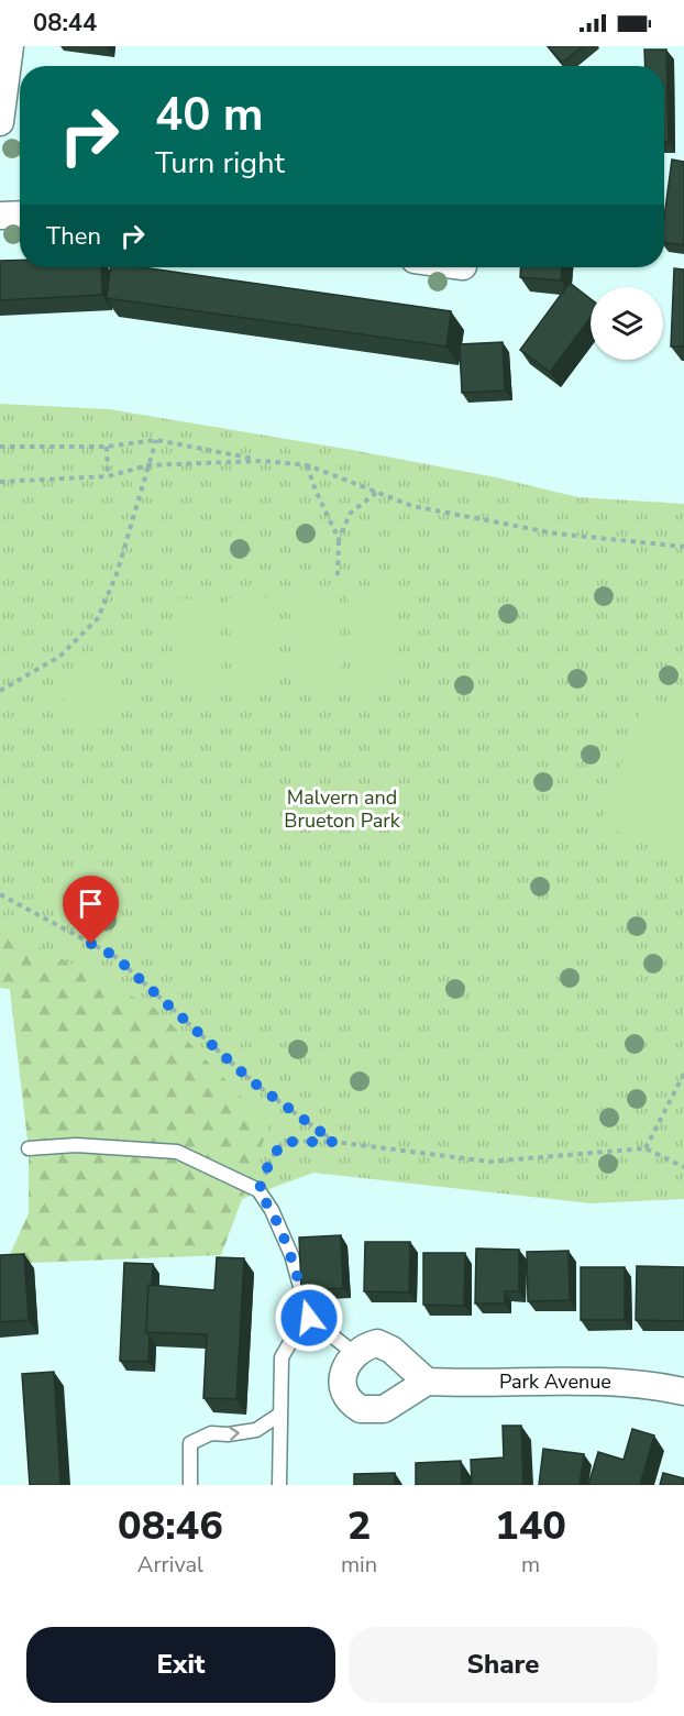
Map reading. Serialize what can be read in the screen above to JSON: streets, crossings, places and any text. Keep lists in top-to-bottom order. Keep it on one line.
{"streets":{"street":["Park Avenue"]},"parks":["Malvern and Brueton Park"],"page":{"status":"08:44","turn":["40 m","Turn right"],"then":"Then","eta":["08:46","Arrival","2","min","140","m"],"buttons":["Exit","Share"]}}
